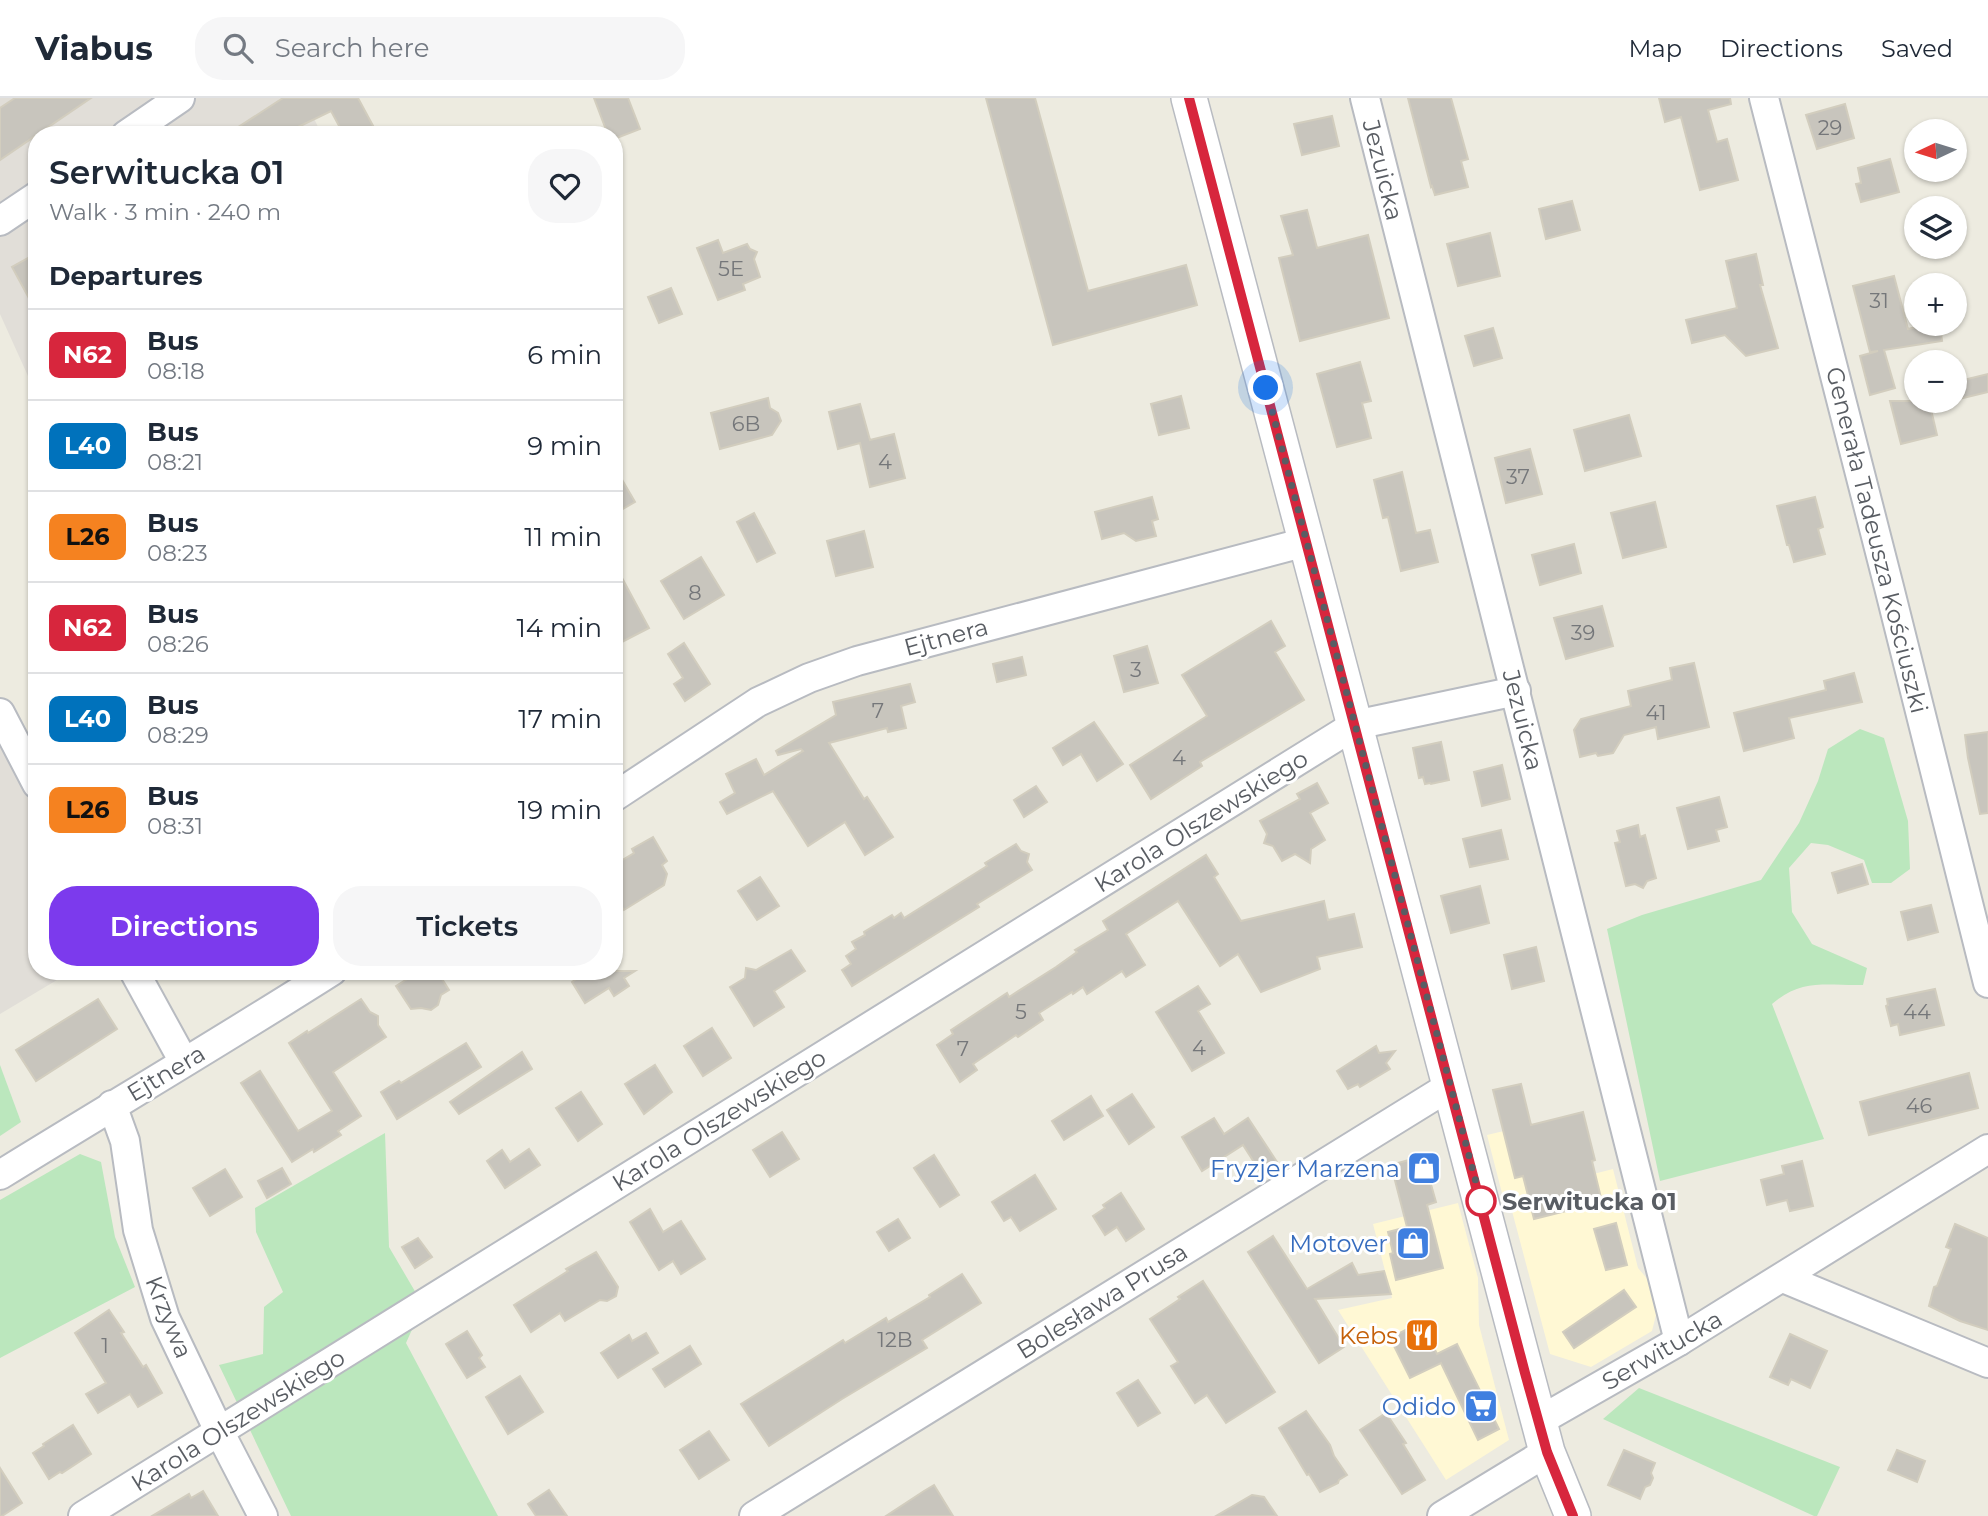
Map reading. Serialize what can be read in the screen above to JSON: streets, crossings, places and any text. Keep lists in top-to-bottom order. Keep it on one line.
{"streets":{"street":["Jezuicka","Generała Tadeusza Kościuszki","Ejtnera","Karola Olszewskiego","Bolesława Prusa","Krzywa","Serwitucka"]},"crossings":[["Jezuicka","Karola Olszewskiego"],["Jezuicka","Serwitucka"],["Ejtnera","Krzywa"],["Karola Olszewskiego","Krzywa"]],"places":{"shop":["Fryzjer Marzena","Motover"],"other":["Serwitucka 01"],"restaurant":["Kebs"],"supermarket":["Odido"]},"lines":["bus line N62"],"house_numbers":["29","5E","31","6B","4","37","8","39","3","7","41","4","5","44","4","7","46","12B","1"],"north":"left","page":{"header":"Viabus","search":"Search here","nav":["Map","Directions","Saved"],"map_buttons":["+","−"],"heading":[["Serwitucka 01","Walk · 3 min · 240 m"],"Departures"],"list":[{"mark":"N62","name":"Bus","note":"08:18","value":"6 min"},{"mark":"L40","name":"Bus","note":"08:21","value":"9 min"},{"mark":"L26","name":"Bus","note":"08:23","value":"11 min"},{"mark":"N62","name":"Bus","note":"08:26","value":"14 min"},{"mark":"L40","name":"Bus","note":"08:29","value":"17 min"},{"mark":"L26","name":"Bus","note":"08:31","value":"19 min"}],"buttons":["Directions","Tickets"]}}
